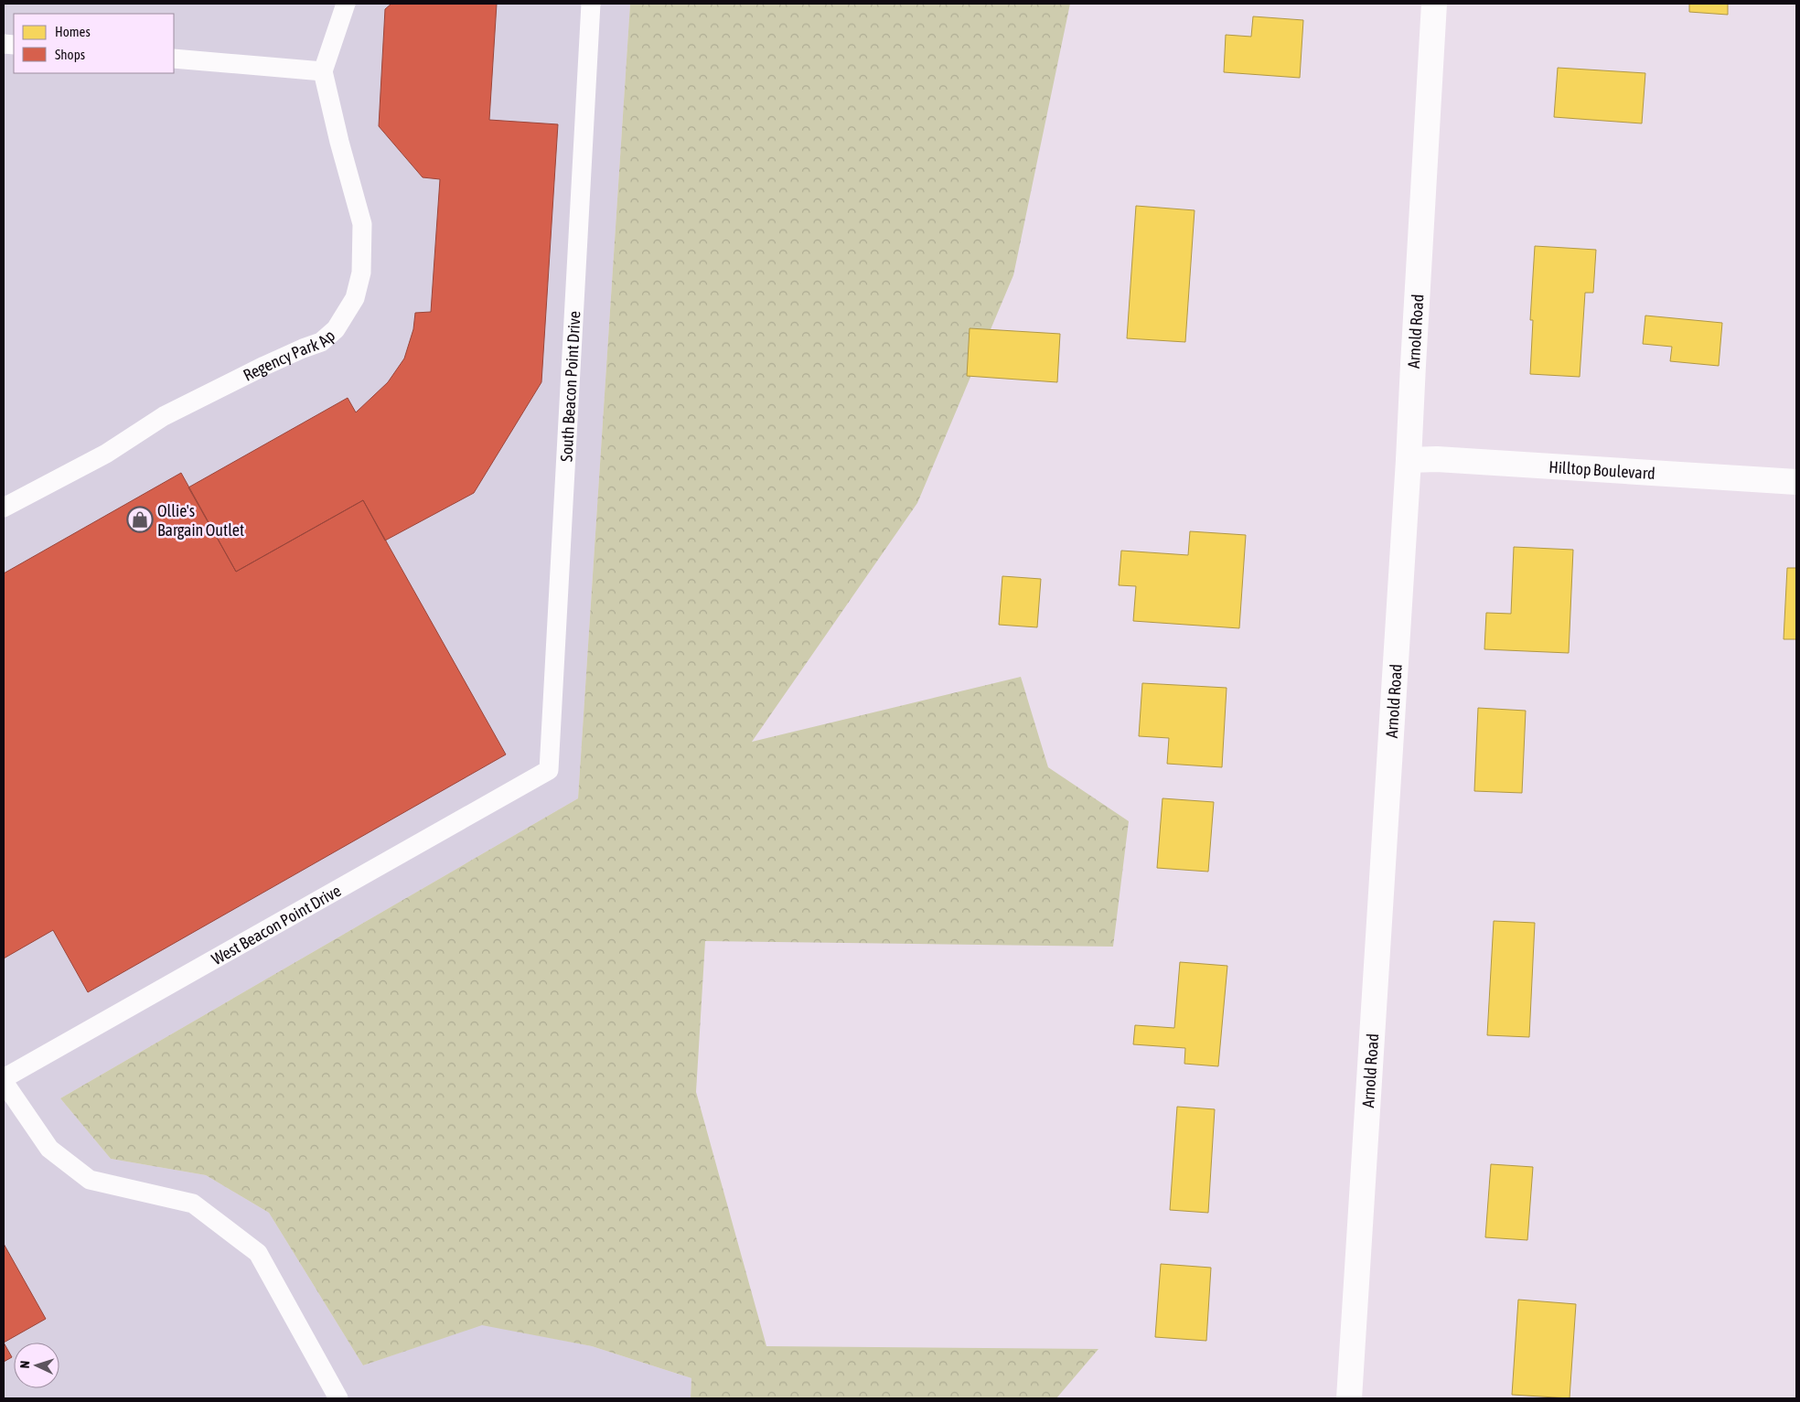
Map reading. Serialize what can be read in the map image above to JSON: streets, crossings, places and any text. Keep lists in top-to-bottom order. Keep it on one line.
{"streets":{"street":["Arnold Road","Hilltop Boulevard"],"lane":["Regency Park Ap","South Beacon Point Drive","West Beacon Point Drive"]},"crossings":[["Arnold Road","Hilltop Boulevard"],["South Beacon Point Drive","West Beacon Point Drive"]],"places":{"shop":["Ollie's Bargain Outlet"]},"legend":["Homes","Shops"],"north":"left"}
